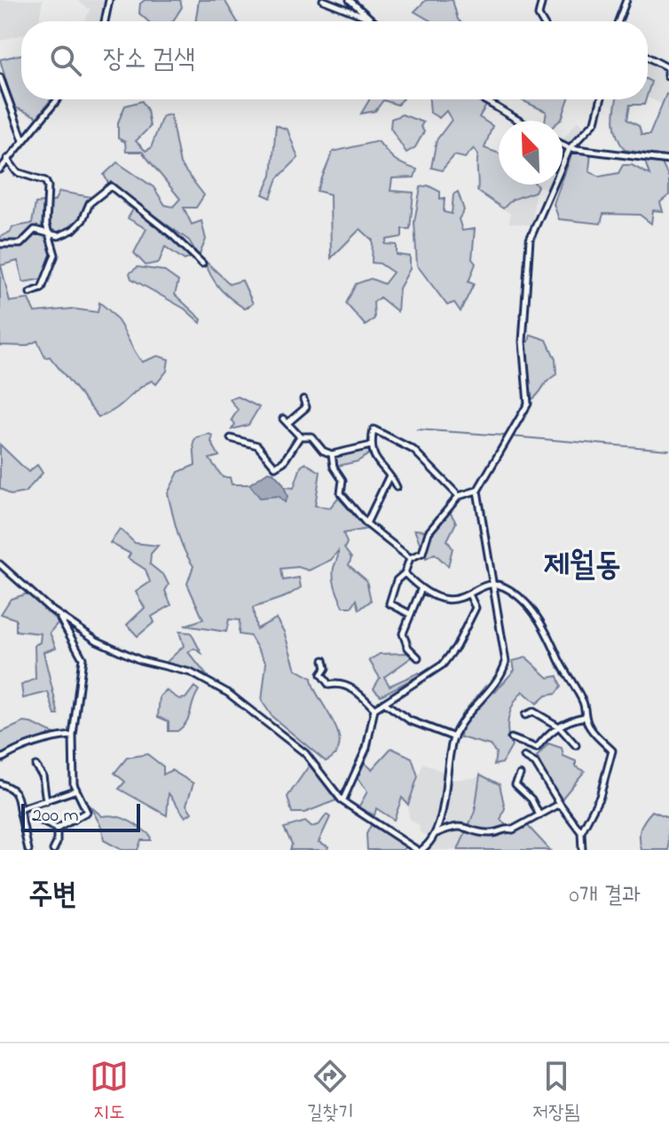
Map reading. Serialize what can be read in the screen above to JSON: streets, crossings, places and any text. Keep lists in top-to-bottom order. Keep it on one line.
{"districts":["제월동"],"scale_bar":"200 m","north":"top left","page":{"search":"장소 검색","scale":"200 m","heading":["주변","0개 결과"],"nav":["지도","길찾기","저장됨"]}}
